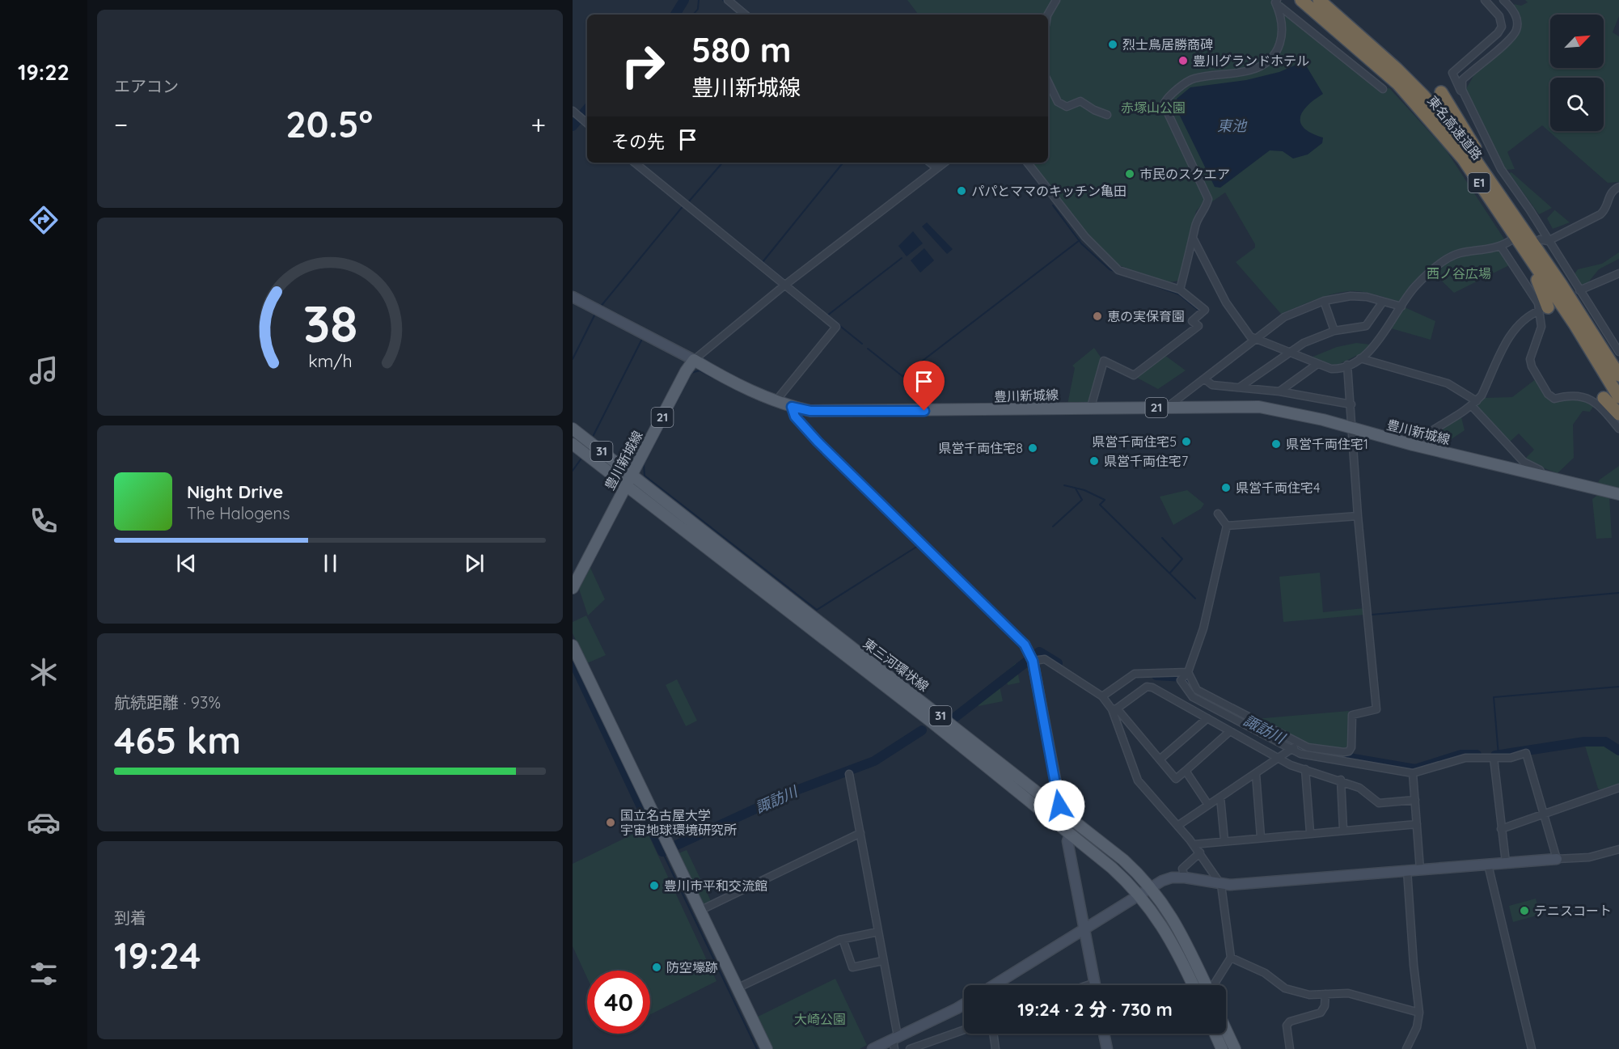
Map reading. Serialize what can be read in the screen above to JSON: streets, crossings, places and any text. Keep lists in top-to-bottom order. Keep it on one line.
{"streets":{"highway":["東名高速道路","E1"],"main road":["豊川新城線","21","31","東三河環状線"]},"crossings":[["豊川新城線","東三河環状線"]],"water":["東池","諏訪川"],"parks":["赤塚山公園","西ノ谷広場","大崎公園"],"places":["烈士鳥居勝商碑","豊川グランドホテル","市民のスクエア","パパとママのキッチン亀田","恵の実保育園","県営千両住宅5","県営千両住宅1","県営千両住宅8","県営千両住宅7","県営千両住宅4","国立名古屋大学 宇宙地球環境研究所","豊川市平和交流館","テニスコート","防空壕跡"],"north":"top right","page":{"tabs":"19:22","tile":["エアコン",["航続距離 · 93%","465 km"],["到着","19:24"]],"turn":["580 m","豊川新城線"],"heat":["−","20.5°","+"],"then":"その先","song":["Night Drive","The Halogens"],"limit":"40","trip":"19:24 · 2 分 · 730 m","gauge":["38","km/h"]}}
